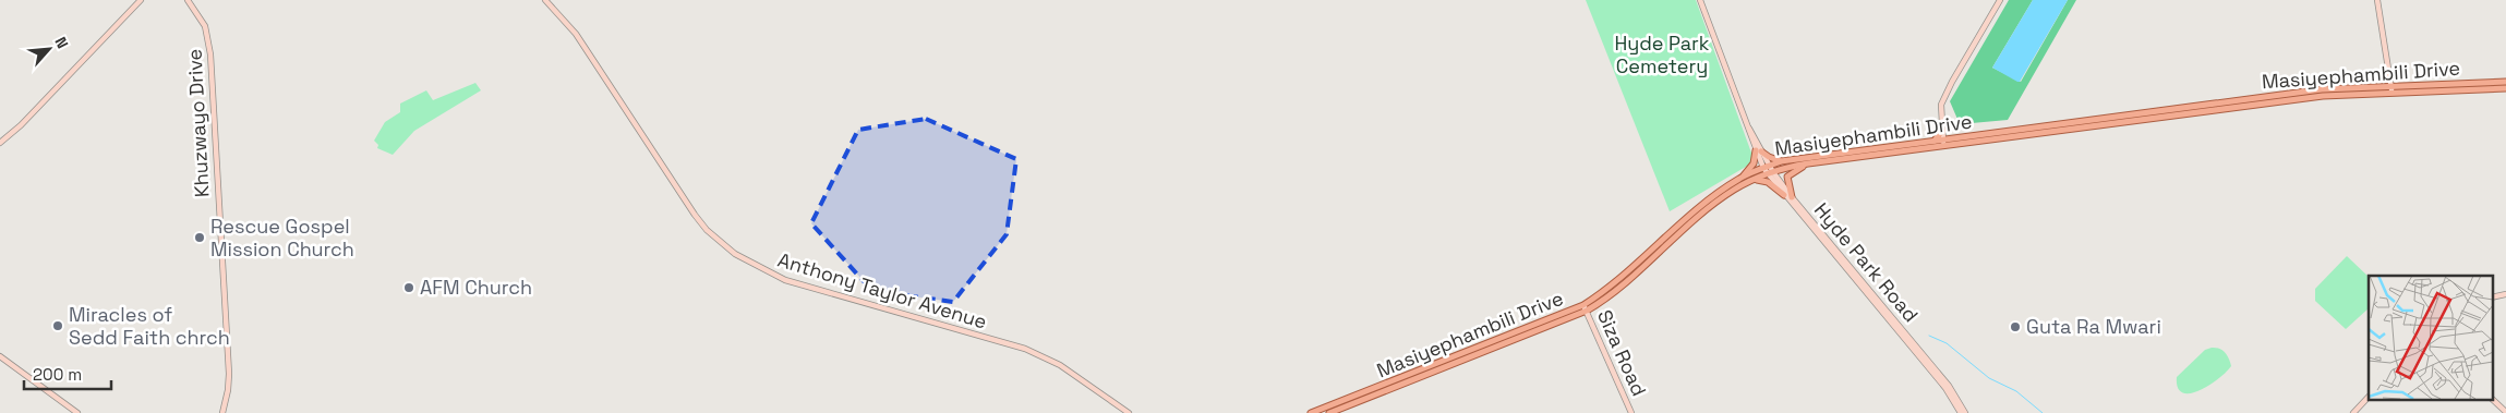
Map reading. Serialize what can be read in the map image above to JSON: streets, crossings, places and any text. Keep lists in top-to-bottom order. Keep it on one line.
{"streets":{"main road":["Masiyephambili Drive"],"street":["Khuzwayo Drive","Hyde Park Road","Anthony Taylor Avenue","Siza Road"]},"crossings":[["Masiyephambili Drive","Hyde Park Road"],["Masiyephambili Drive","Siza Road"]],"parks":["Hyde Park Cemetery"],"places":["Rescue Gospel Mission Church","AFM Church","Miracles of Sedd Faith chrch","Guta Ra Mwari"],"scale_bar":"200 m","north":"top right"}
